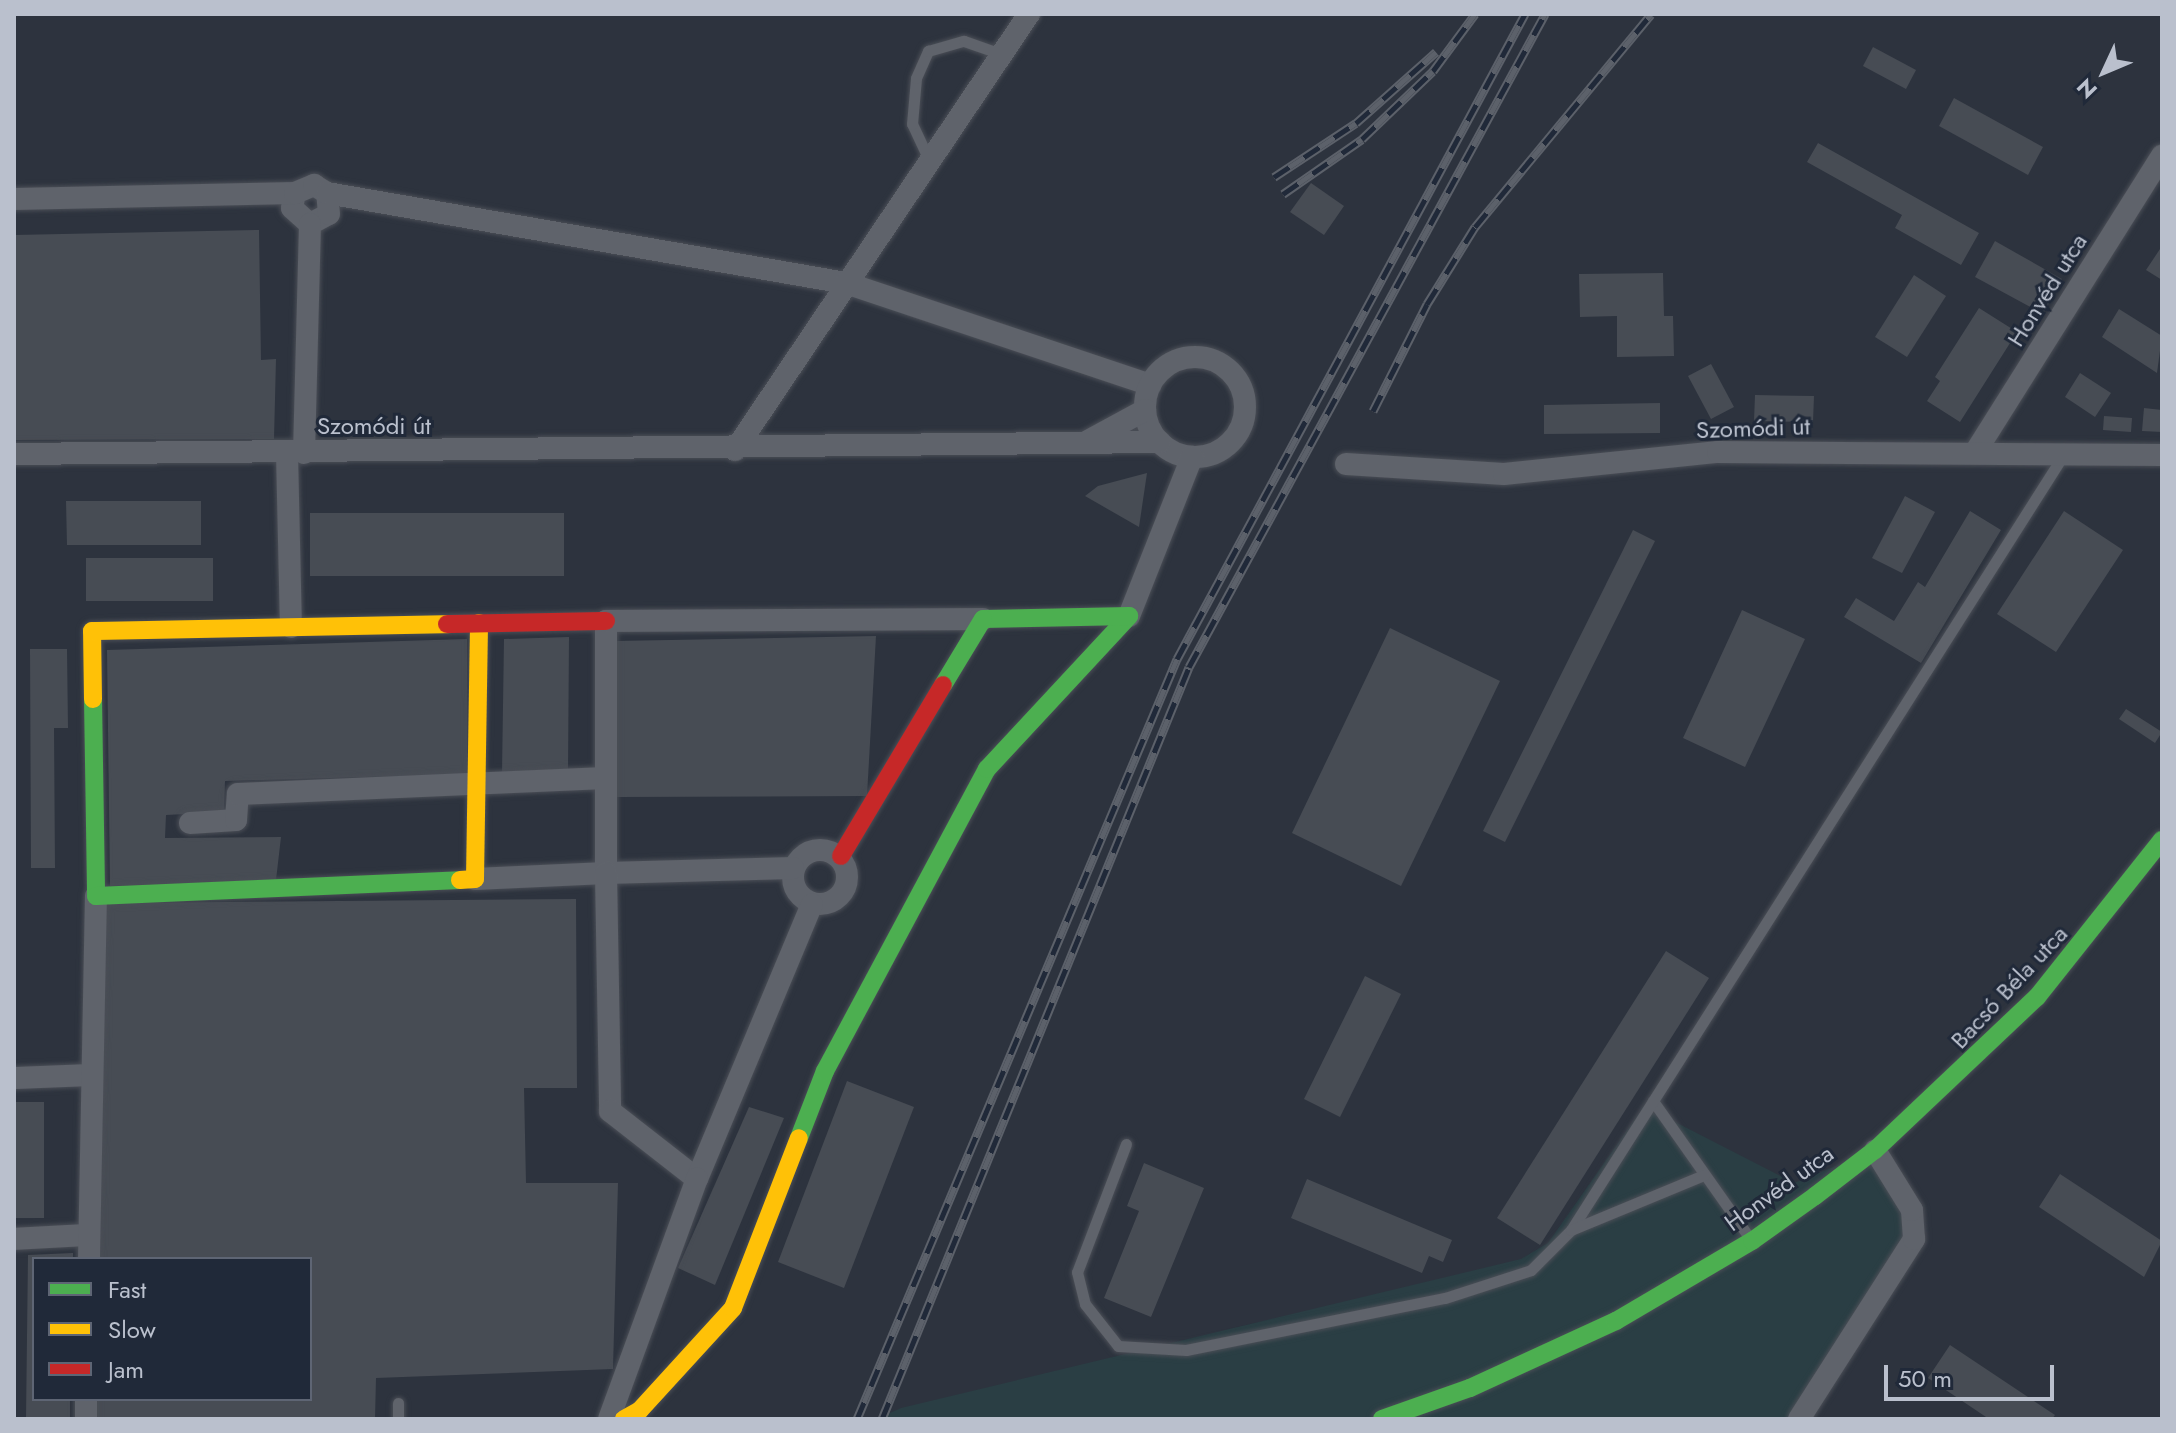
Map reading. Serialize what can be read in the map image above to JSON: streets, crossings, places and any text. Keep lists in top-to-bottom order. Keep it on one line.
{"streets":{"street":["Honvéd utca","Szomódi út","Bacsó Béla utca"]},"crossings":[["Honvéd utca","Szomódi út"],["Honvéd utca","Bacsó Béla utca"]],"legend":["Fast","Slow","Jam"],"scale_bar":"50 m","north":"bottom left"}
